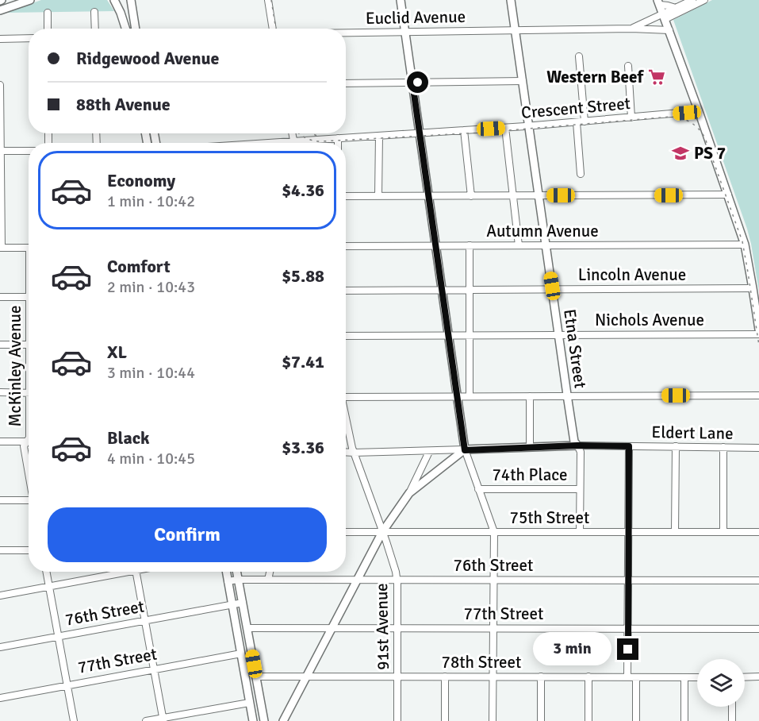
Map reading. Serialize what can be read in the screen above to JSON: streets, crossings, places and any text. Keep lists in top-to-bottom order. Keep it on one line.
{"streets":{"main road":["Etna Street","Eldert Lane"],"street":["Euclid Avenue","Crescent Street","Autumn Avenue","Lincoln Avenue","Nichols Avenue","McKinley Avenue","74th Place","75th Street","76th Street","77th Street","91st Avenue","78th Street"]},"crossings":[["Euclid Avenue","Etna Street"],["Crescent Street","Etna Street"],["Autumn Avenue","Etna Street"],["Lincoln Avenue","Etna Street"],["Nichols Avenue","Etna Street"],["Etna Street","Eldert Lane"],["Eldert Lane","91st Avenue"],["75th Street","91st Avenue"],["76th Street","91st Avenue"],["77th Street","91st Avenue"],["91st Avenue","78th Street"]],"places":{"supermarket":["Western Beef"],"school or university":["PS 7"]},"page":{"banner":["Ridgewood Avenue","88th Avenue"],"list":[{"name":"Economy","note":"1 min · 10:42","value":"$4.36"},{"name":"Comfort","note":"2 min · 10:43","value":"$5.88"},{"name":"XL","note":"3 min · 10:44","value":"$7.41"},{"name":"Black","note":"4 min · 10:45","value":"$3.36"}],"buttons":"Confirm","bubble":"3 min"}}
